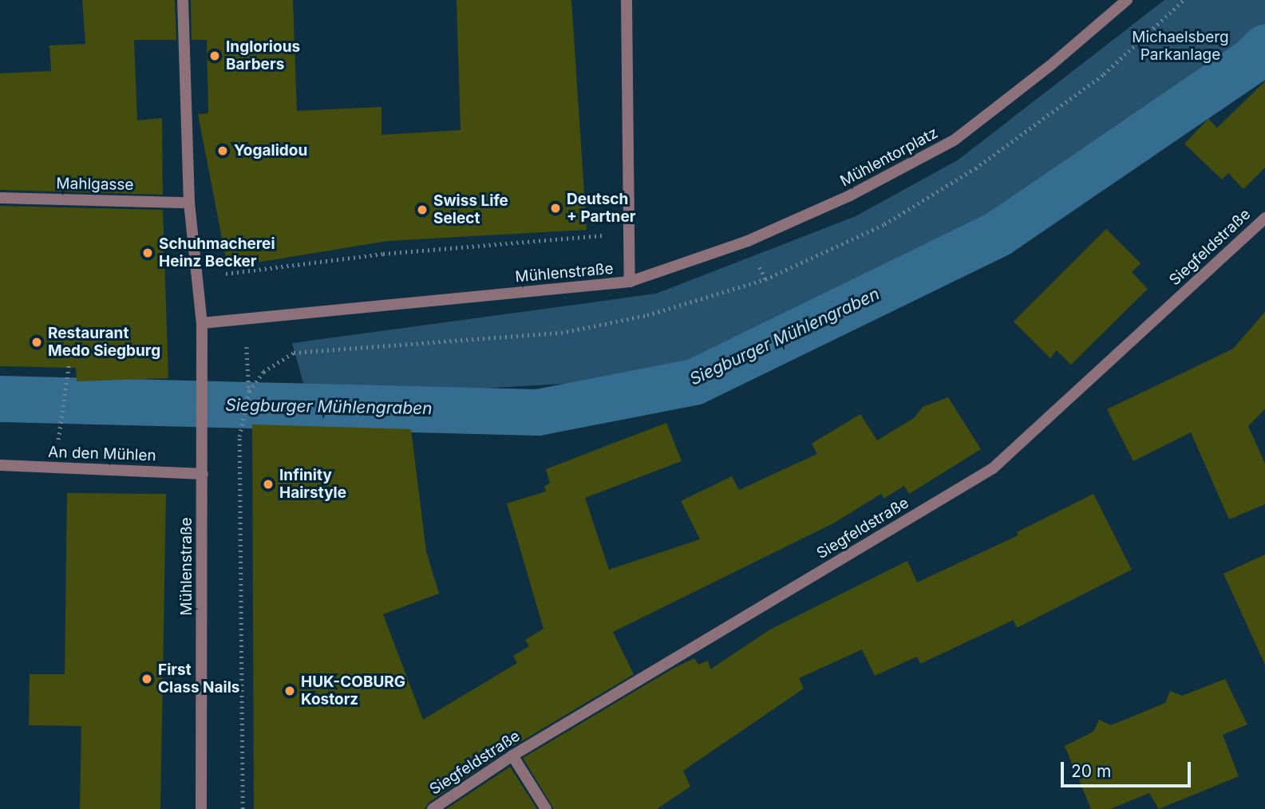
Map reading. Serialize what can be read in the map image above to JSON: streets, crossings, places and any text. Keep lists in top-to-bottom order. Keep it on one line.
{"streets":{"street":["Mühlentorplatz","Mahlgasse","Siegfeldstraße","Mühlenstraße","An den Mühlen"]},"crossings":[["Mühlentorplatz","Mühlenstraße"],["Mahlgasse","Mühlenstraße"],["Mühlenstraße","An den Mühlen"]],"water":["Siegburger Mühlengraben"],"parks":["Michaelsberg Parkanlage"],"places":["Inglorious Barbers","Yogalidou","Deutsch + Partner","Swiss Life Select","Schuhmacherei Heinz Becker","Restaurant Medo Siegburg","Infinity Hairstyle","First Class Nails","HUK-COBURG Kostorz"],"scale_bar":"20 m"}
